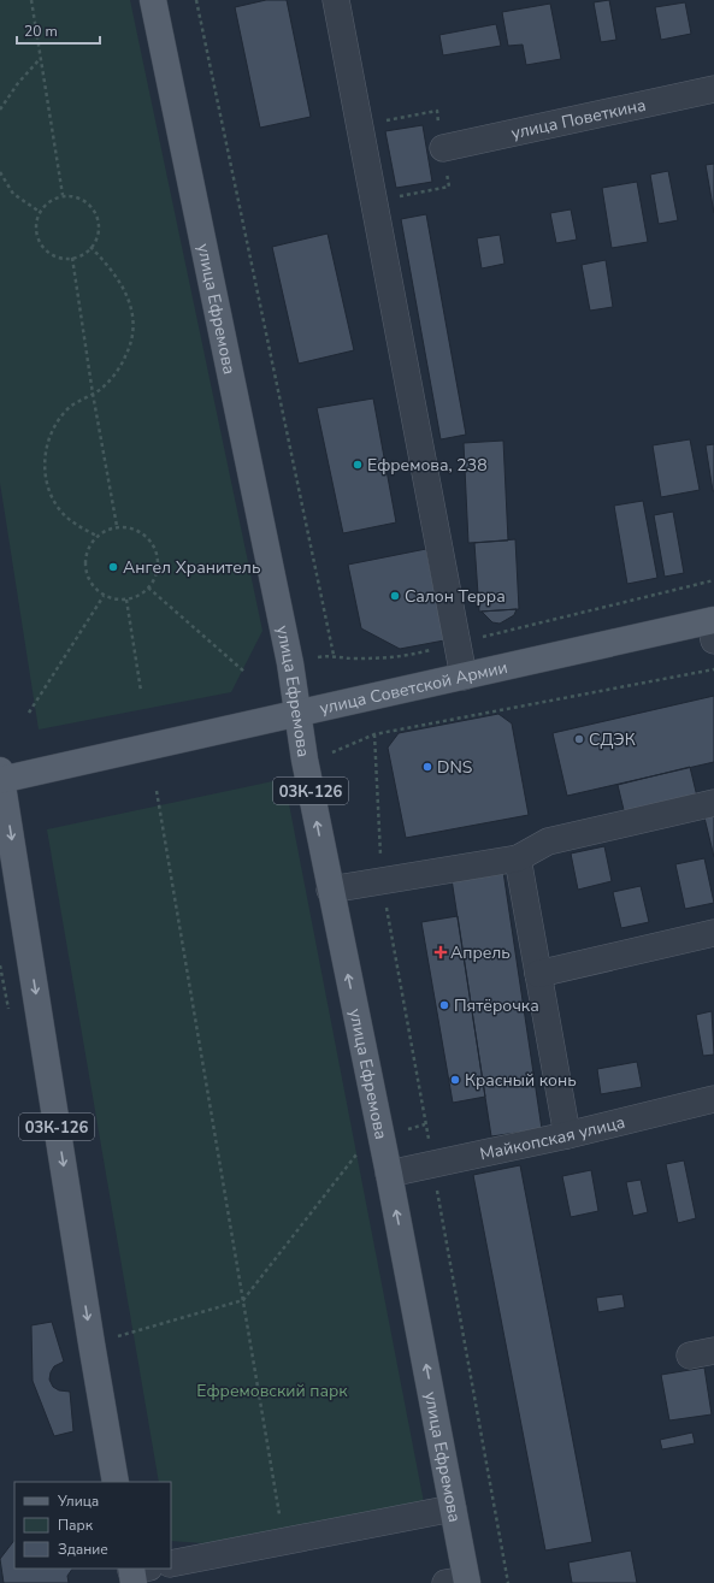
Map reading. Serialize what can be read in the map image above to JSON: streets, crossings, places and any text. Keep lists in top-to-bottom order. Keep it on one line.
{"streets":{"main road":["улица Ефремова","улица Советской Армии","03К-126"],"street":["улица Поветкина","Майкопская улица"]},"crossings":[["улица Ефремова","улица Советской Армии"],["улица Ефремова","Майкопская улица"],["улица Советской Армии","03К-126"]],"one_way":["улица Ефремова"],"parks":["Ефремовский парк"],"places":{"other":["Ефремова, 238","Ангел Хранитель","Салон Терра","СДЭК","DNS","Пятёрочка","Красный конь"],"health":["Апрель"]},"legend":["Улица","Парк","Здание"],"scale_bar":"20 m"}
